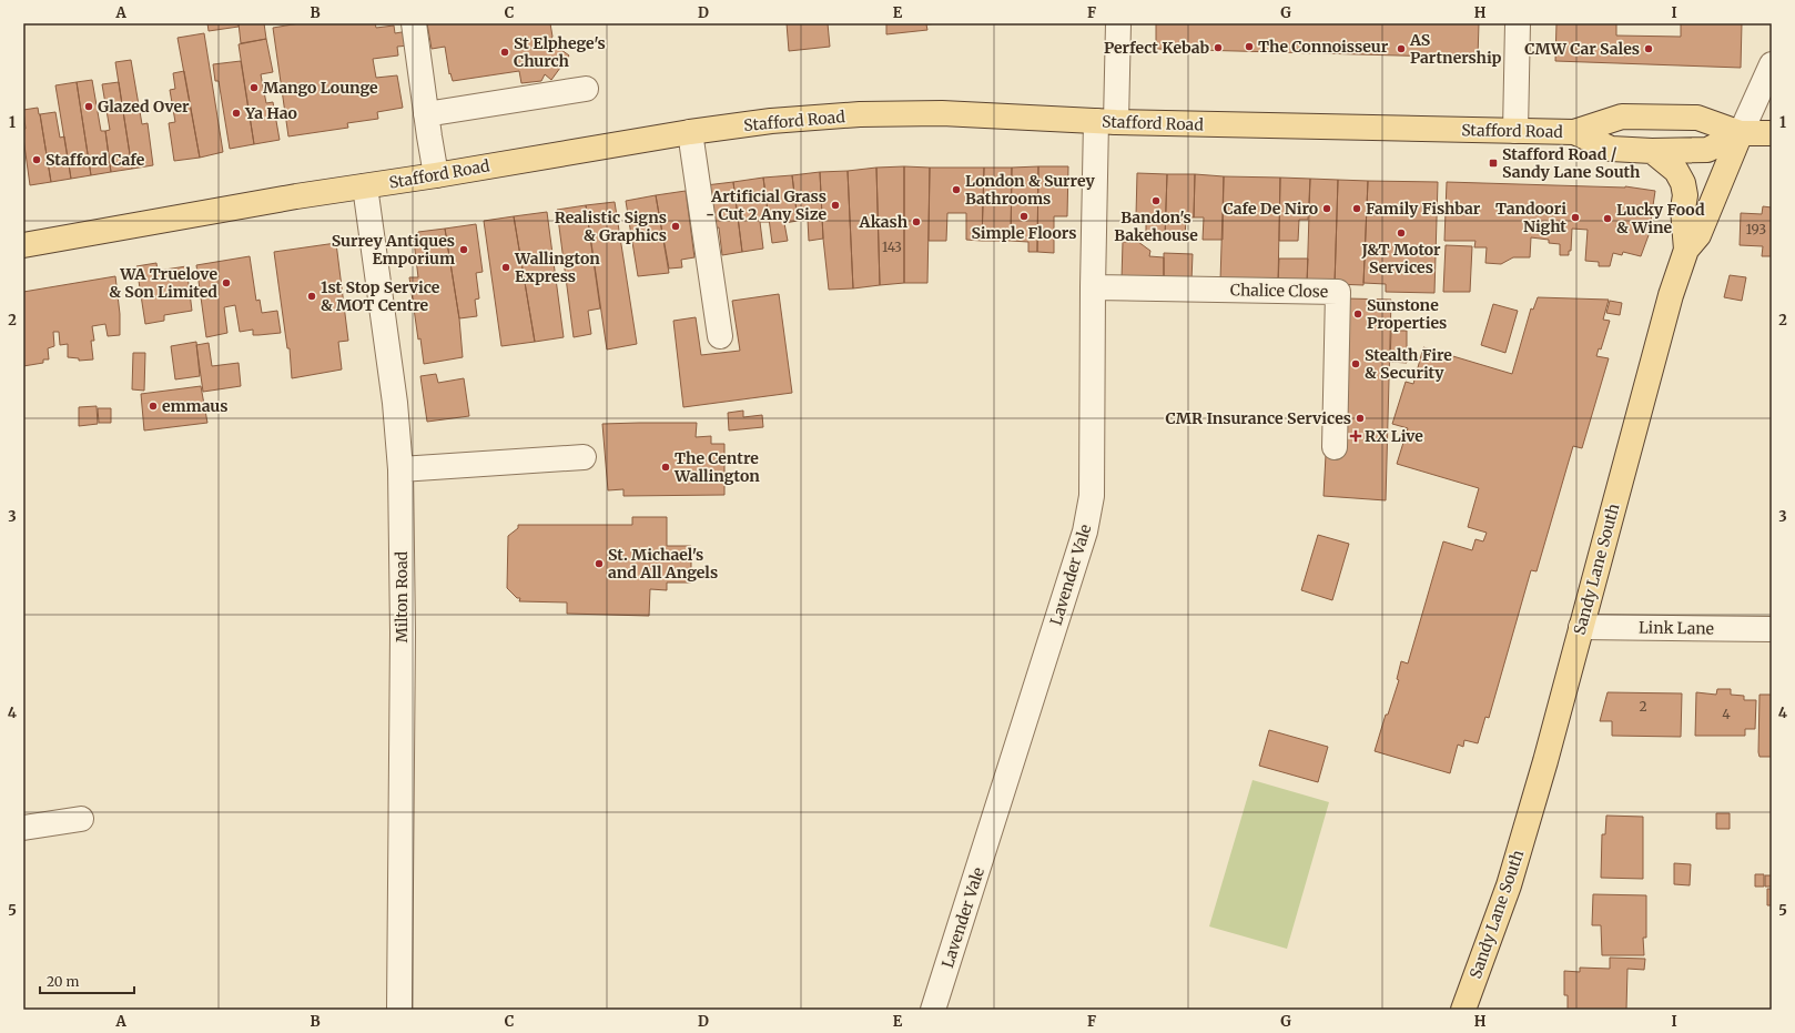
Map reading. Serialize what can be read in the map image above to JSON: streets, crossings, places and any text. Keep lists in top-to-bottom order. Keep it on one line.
{"streets":{"main road":["Stafford Road","Sandy Lane South"],"street":["Chalice Close","Lavender Vale","Milton Road","Link Lane"]},"crossings":[["Stafford Road","Sandy Lane South"],["Stafford Road","Lavender Vale"],["Stafford Road","Milton Road"],["Chalice Close","Lavender Vale"],["Sandy Lane South","Link Lane"]],"places":{"other":["The Connoisseur","Perfect Kebab","AS Partnership","CMW Car Sales","St Elphege's Church","Mango Lounge","Glazed Over","Ya Hao","Stafford Cafe","London & Surrey Bathrooms","Bandon's Bakehouse","Artificial Grass - Cut 2 Any Size","Cafe De Niro","Family Fishbar","Simple Floors","Tandoori Night","Lucky Food & Wine","Akash","Realistic Signs & Graphics","J&T Motor Services","Surrey Antiques Emporium","Wallington Express","WA Truelove & Son Limited","1st Stop Service & MOT Centre","Sunstone Properties","Stealth Fire & Security","emmaus","CMR Insurance Services","The Centre Wallington","St. Michael's and All Angels"],"transit":["Stafford Road / Sandy Lane South"],"health":["RX Live"]},"house_numbers":["193","143","2","4"],"scale_bar":"20 m","grid":{"columns":["A","B","C","D","E","F","G","H","I"],"rows":["1","2","3","4","5"]}}
